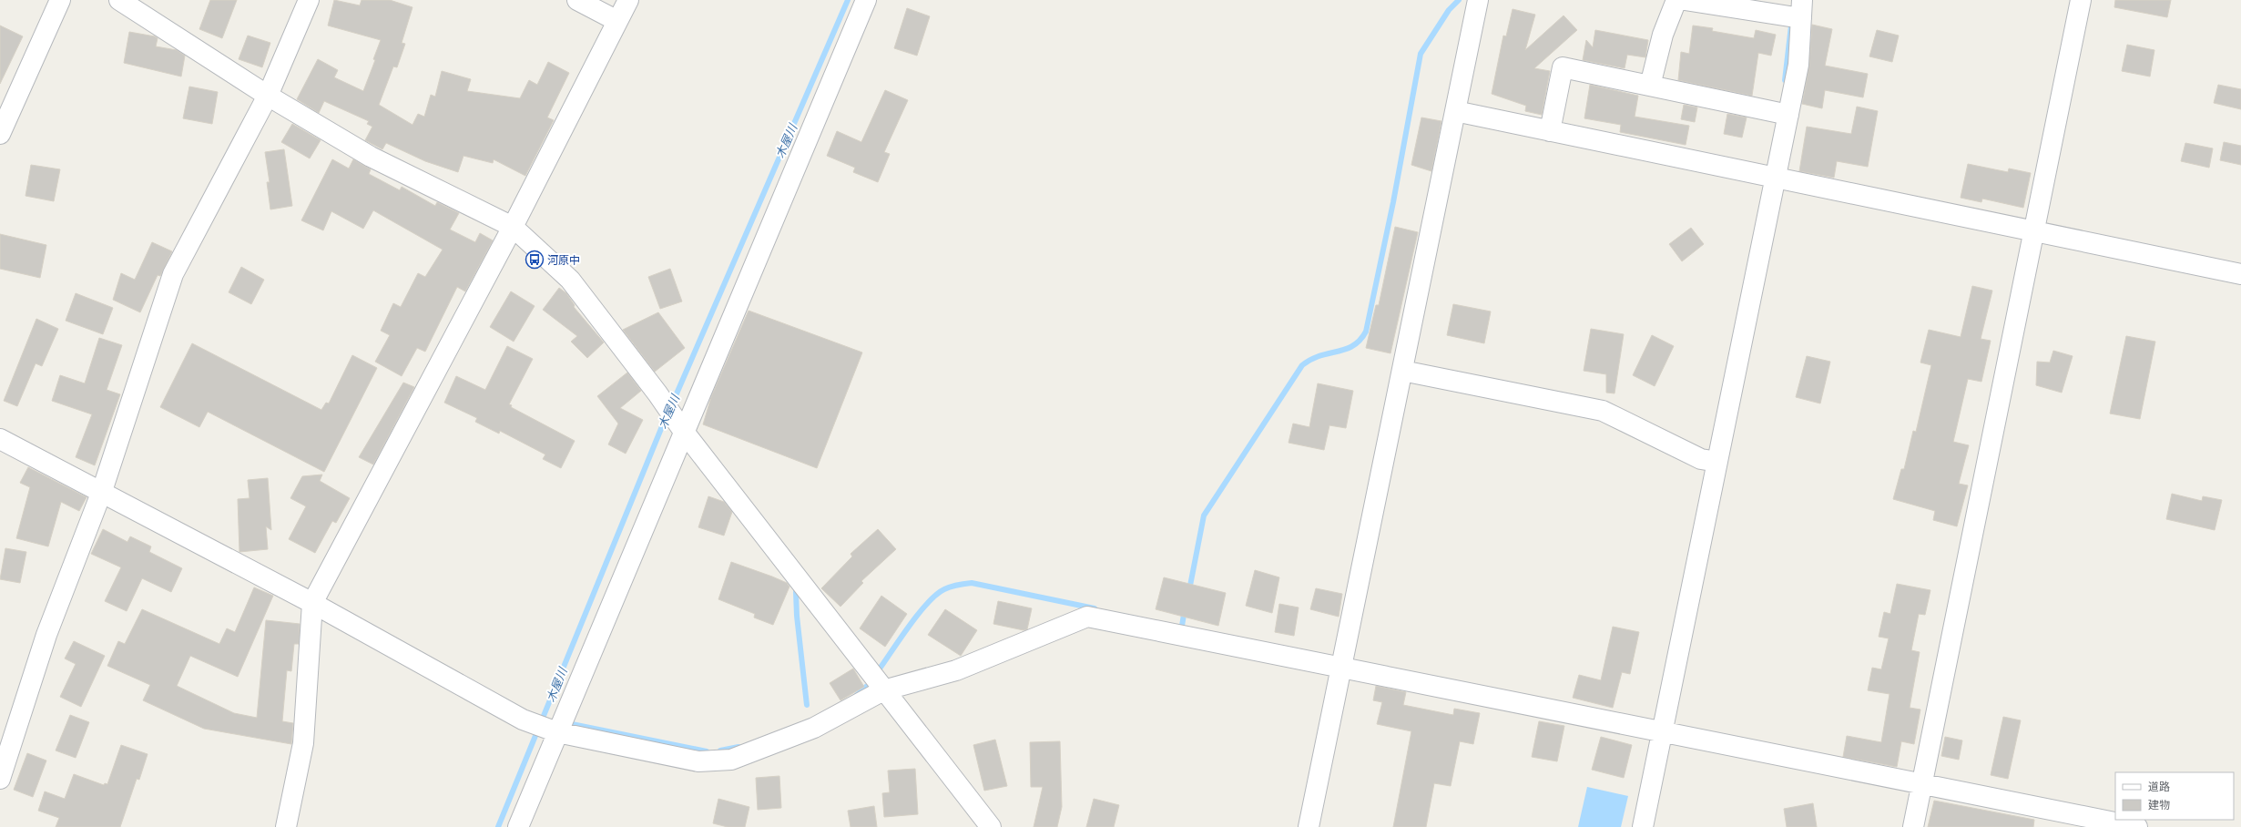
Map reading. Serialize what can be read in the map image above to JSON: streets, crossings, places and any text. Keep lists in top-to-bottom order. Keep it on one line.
{"water":["木屋川"],"places":{"bus stop":["河原中"]},"legend":["道路","建物"]}
